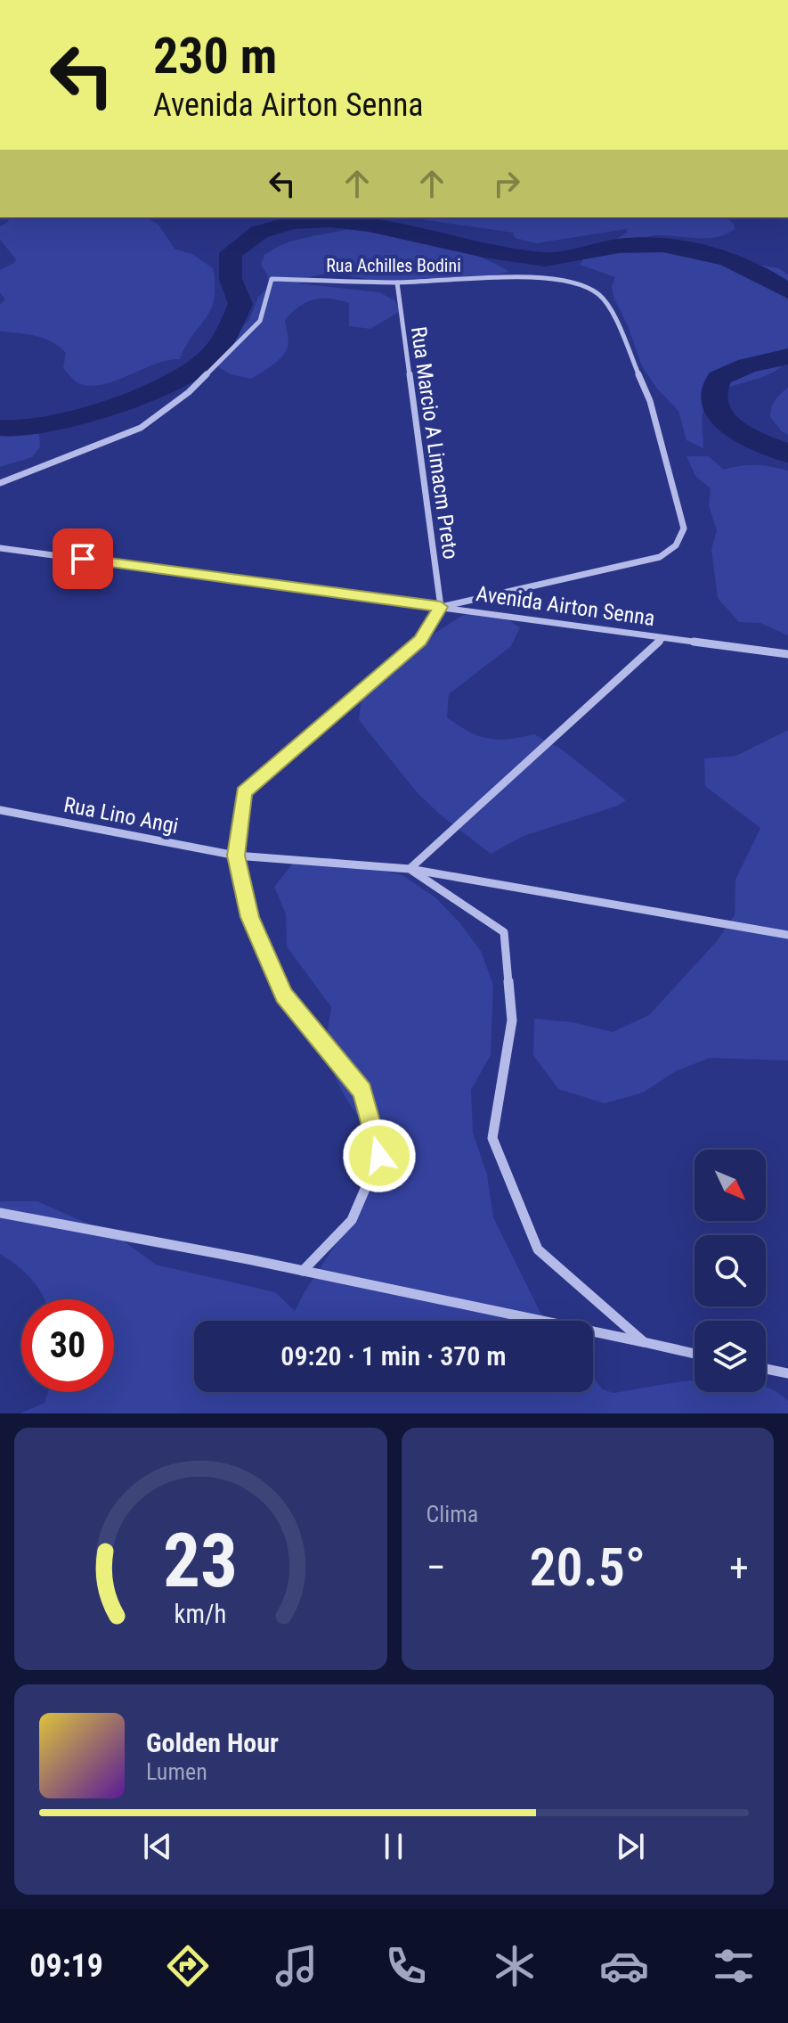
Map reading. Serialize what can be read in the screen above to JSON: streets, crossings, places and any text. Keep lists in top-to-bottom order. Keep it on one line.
{"streets":{"street":["Rua Achilles Bodini","Rua Marcio A Limacm Preto","Avenida Airton Senna","Rua Lino Angi"]},"crossings":[["Rua Achilles Bodini","Rua Marcio A Limacm Preto"],["Rua Achilles Bodini","Avenida Airton Senna"],["Rua Marcio A Limacm Preto","Avenida Airton Senna"]],"north":"bottom right","page":{"turn":["230 m","Avenida Airton Senna"],"limit":"30","trip":"09:20 · 1 min · 370 m","tile":"Clima","heat":["−","20.5°","+"],"song":["Golden Hour","Lumen"],"tabs":"09:19","gauge":["23","km/h"]}}
